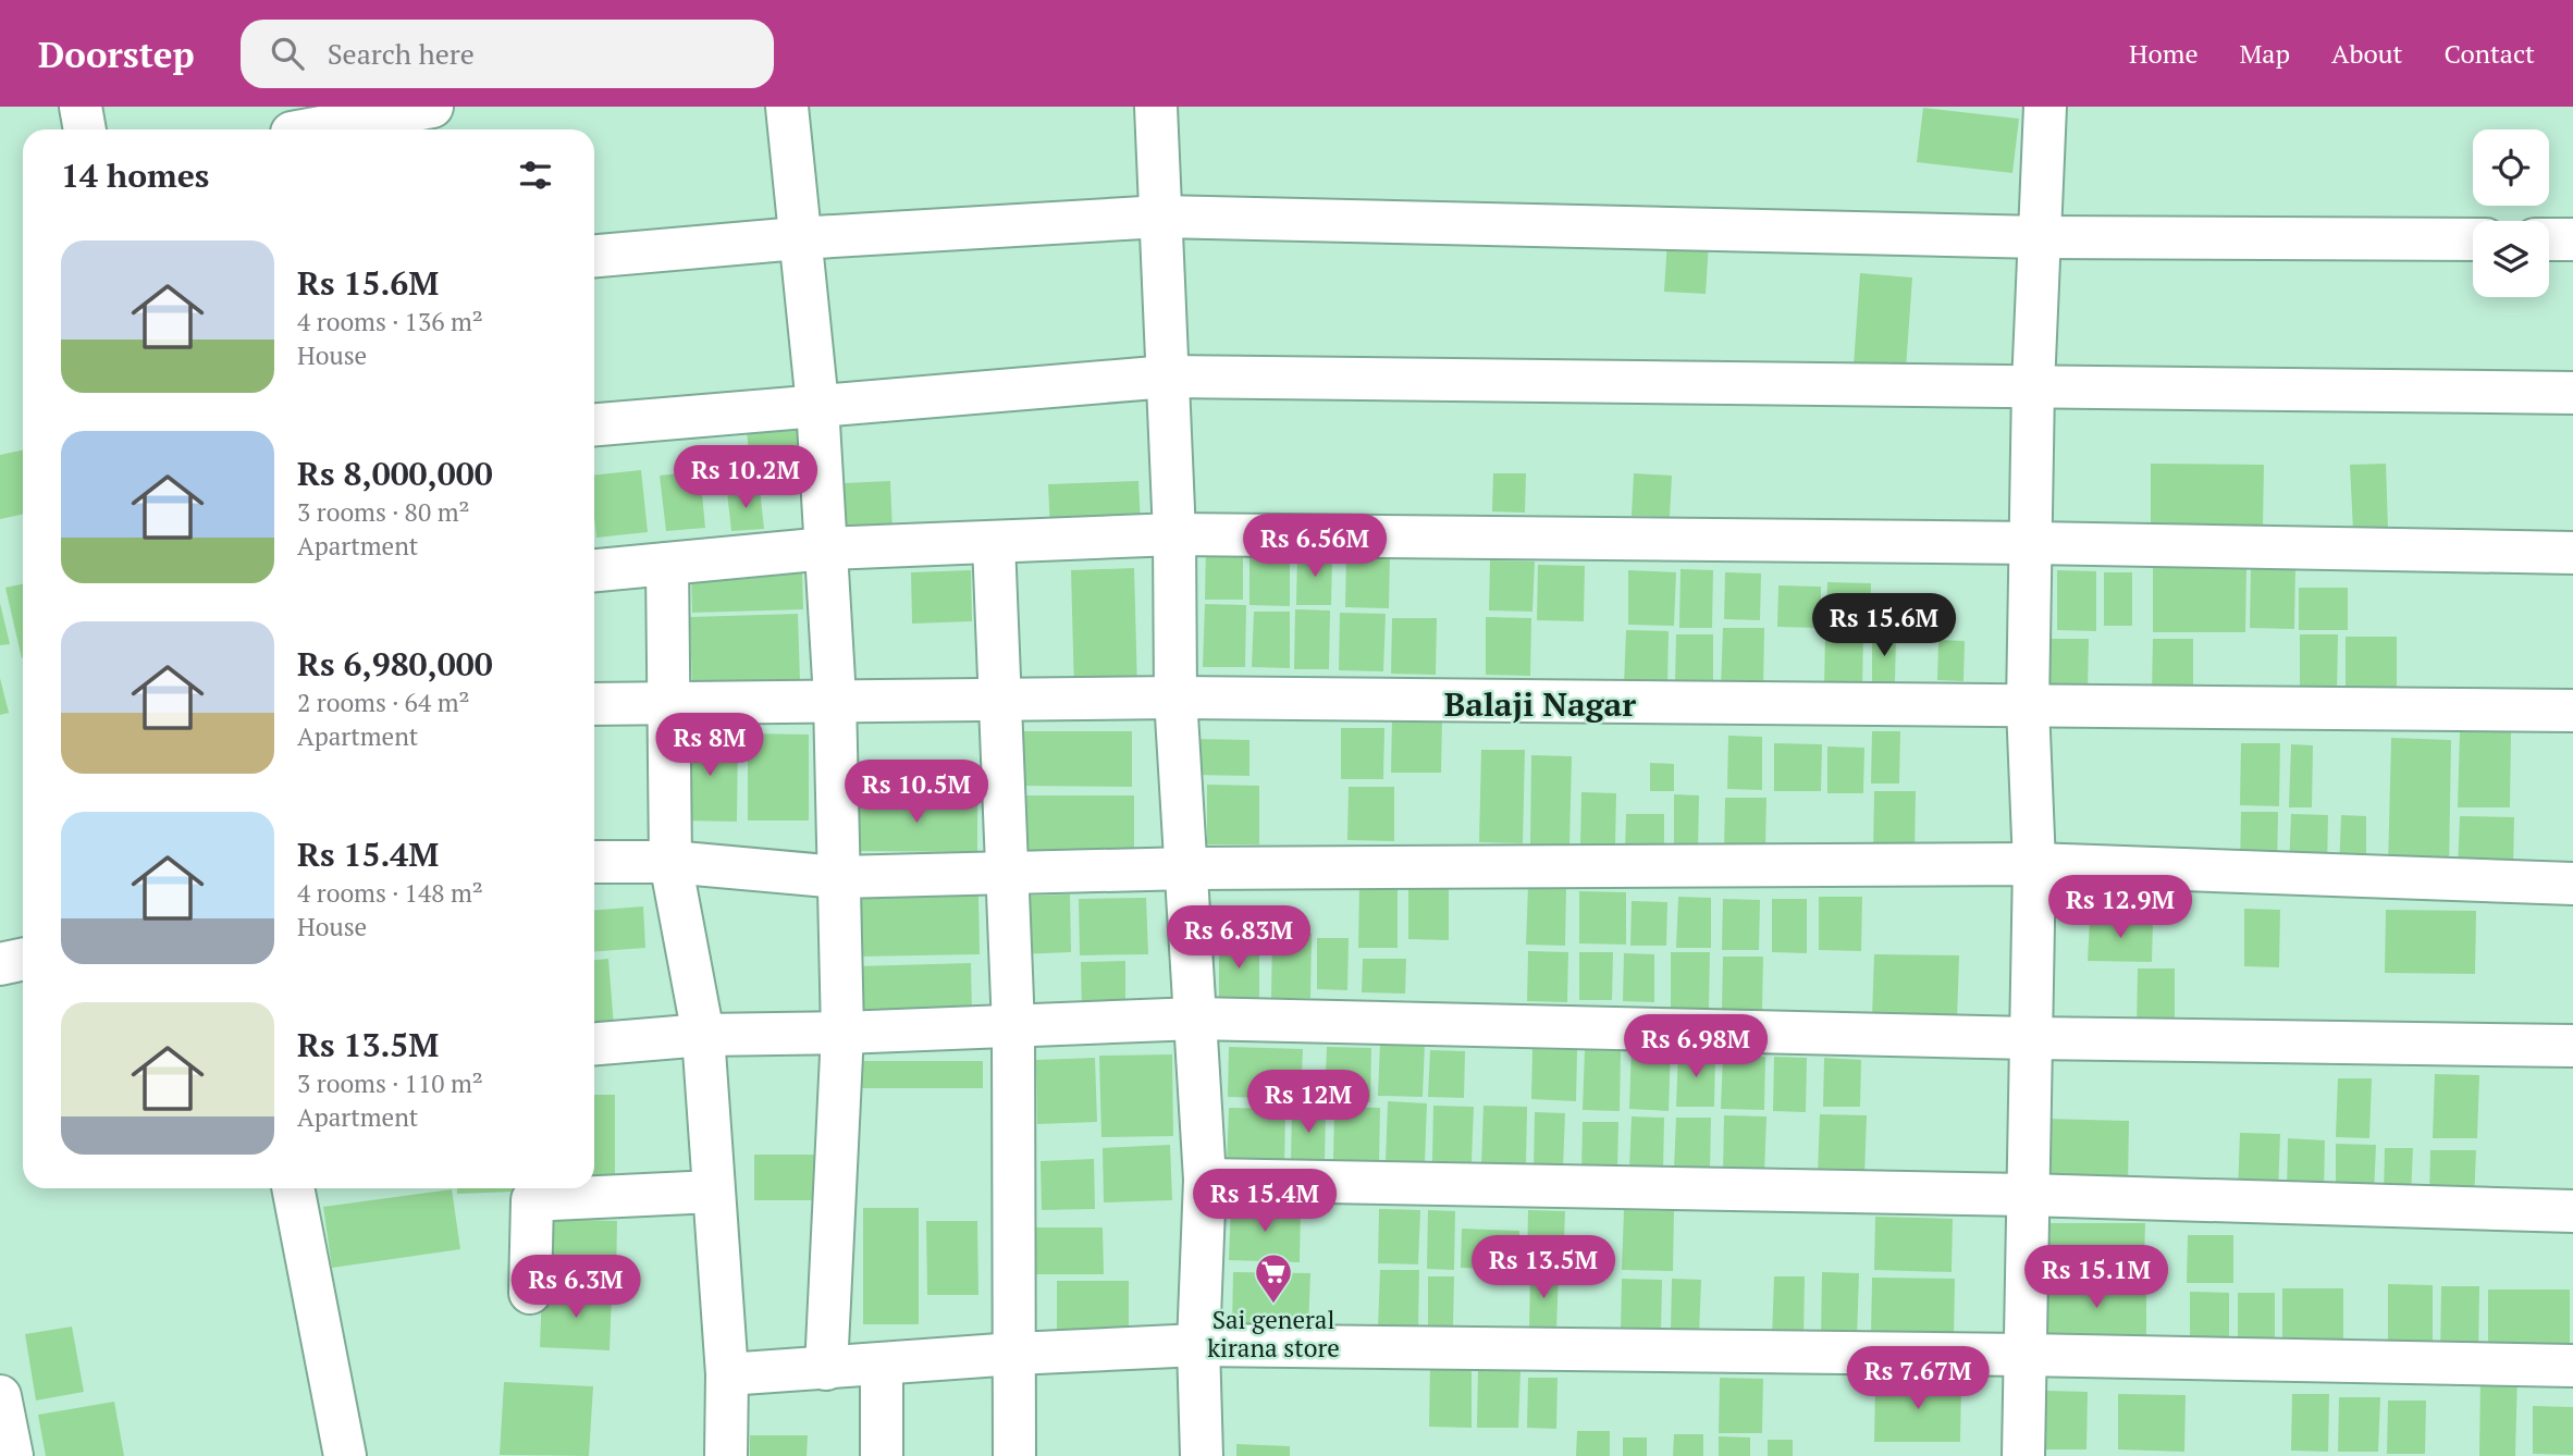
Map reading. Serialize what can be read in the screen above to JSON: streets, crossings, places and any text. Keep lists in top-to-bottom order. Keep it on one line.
{"districts":["Balaji Nagar"],"places":{"supermarket":["Sai general kirana store"]},"page":{"header":"Doorstep","search":"Search here","nav":["Home","Map","About","Contact"],"heading":"14 homes","list":[{"name":"Rs 15.6M","note":"4 rooms · 136 m² · House"},{"name":"Rs 8,000,000","note":"3 rooms · 80 m² · Apartment"},{"name":"Rs 6,980,000","note":"2 rooms · 64 m² · Apartment"},{"name":"Rs 15.4M","note":"4 rooms · 148 m² · House"},{"name":"Rs 13.5M","note":"3 rooms · 110 m² · Apartment"}],"price":["Rs 10.2M","Rs 6.56M","Rs 15.6M","Rs 8M","Rs 10.5M","Rs 12.9M","Rs 6.83M","Rs 6.98M","Rs 12M","Rs 15.4M","Rs 13.5M","Rs 15.1M","Rs 6.3M","Rs 7.67M"]}}
